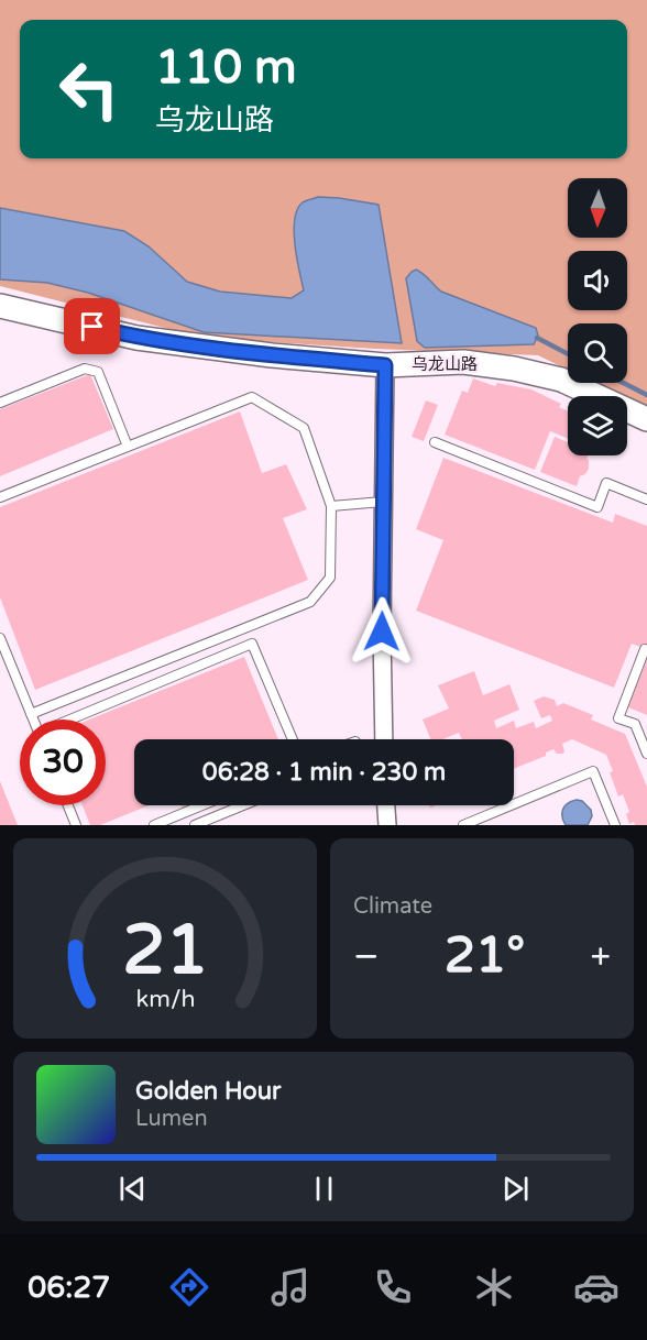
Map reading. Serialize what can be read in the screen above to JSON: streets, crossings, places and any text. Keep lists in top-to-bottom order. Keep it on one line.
{"streets":{"street":["乌龙山路"]},"north":"bottom","page":{"turn":["110 m","乌龙山路"],"limit":"30","trip":"06:28 · 1 min · 230 m","tile":"Climate","heat":["−","21°","+"],"song":["Golden Hour","Lumen"],"tabs":"06:27","gauge":["21","km/h"]}}
